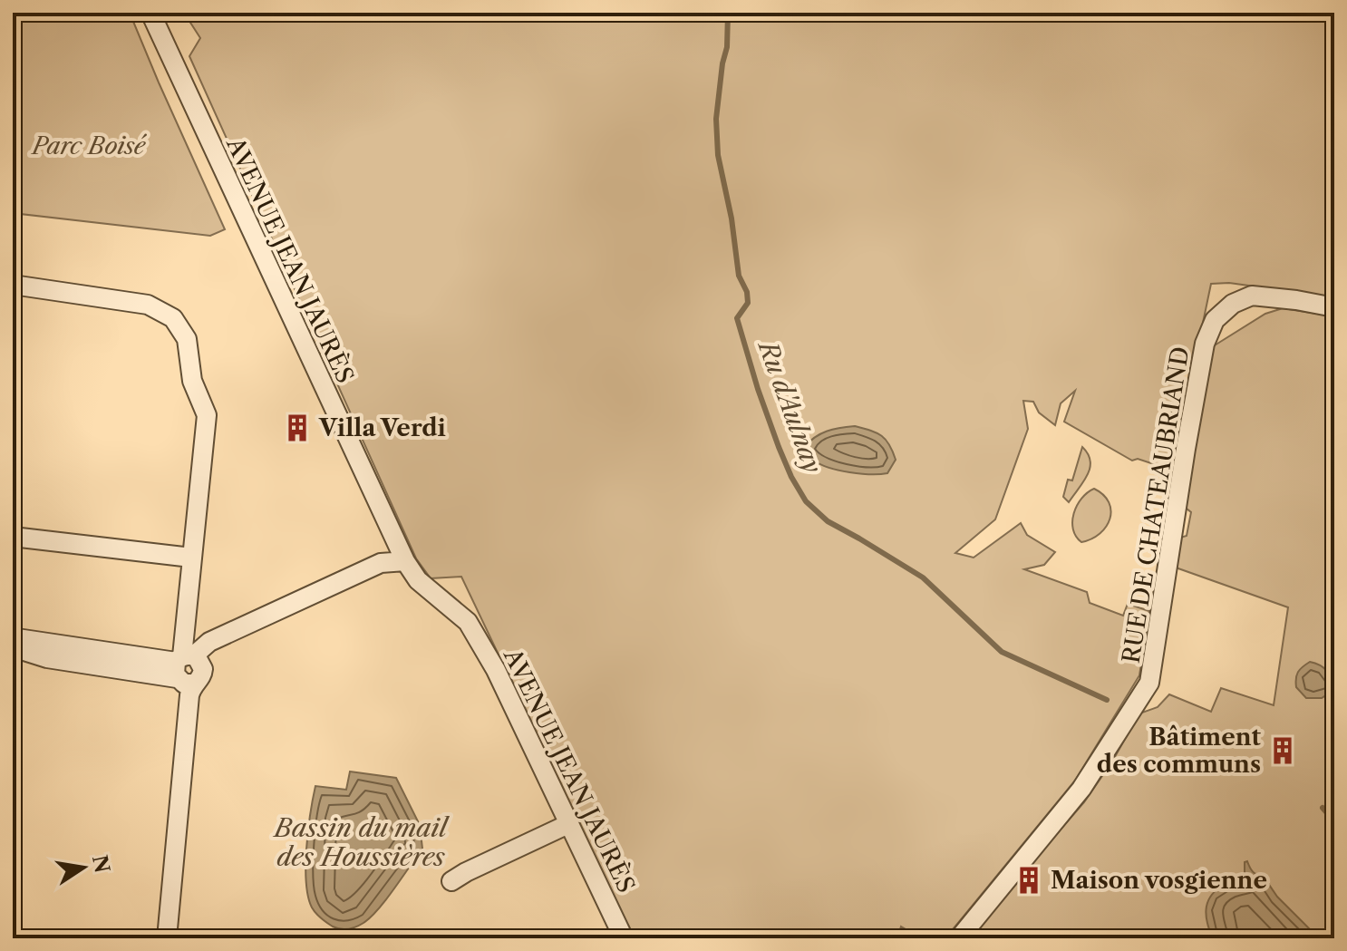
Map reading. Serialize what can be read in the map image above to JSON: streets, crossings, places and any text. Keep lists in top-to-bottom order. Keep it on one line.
{"streets":{"street":["AVENUE JEAN JAURÈS","RUE DE CHATEAUBRIAND"]},"water":["Ru d'Aulnay","Bassin du mail des Houssières"],"parks":["Parc Boisé"],"places":{"building":["Villa Verdi","Bâtiment des communs","Maison vosgienne"]},"north":"right"}
